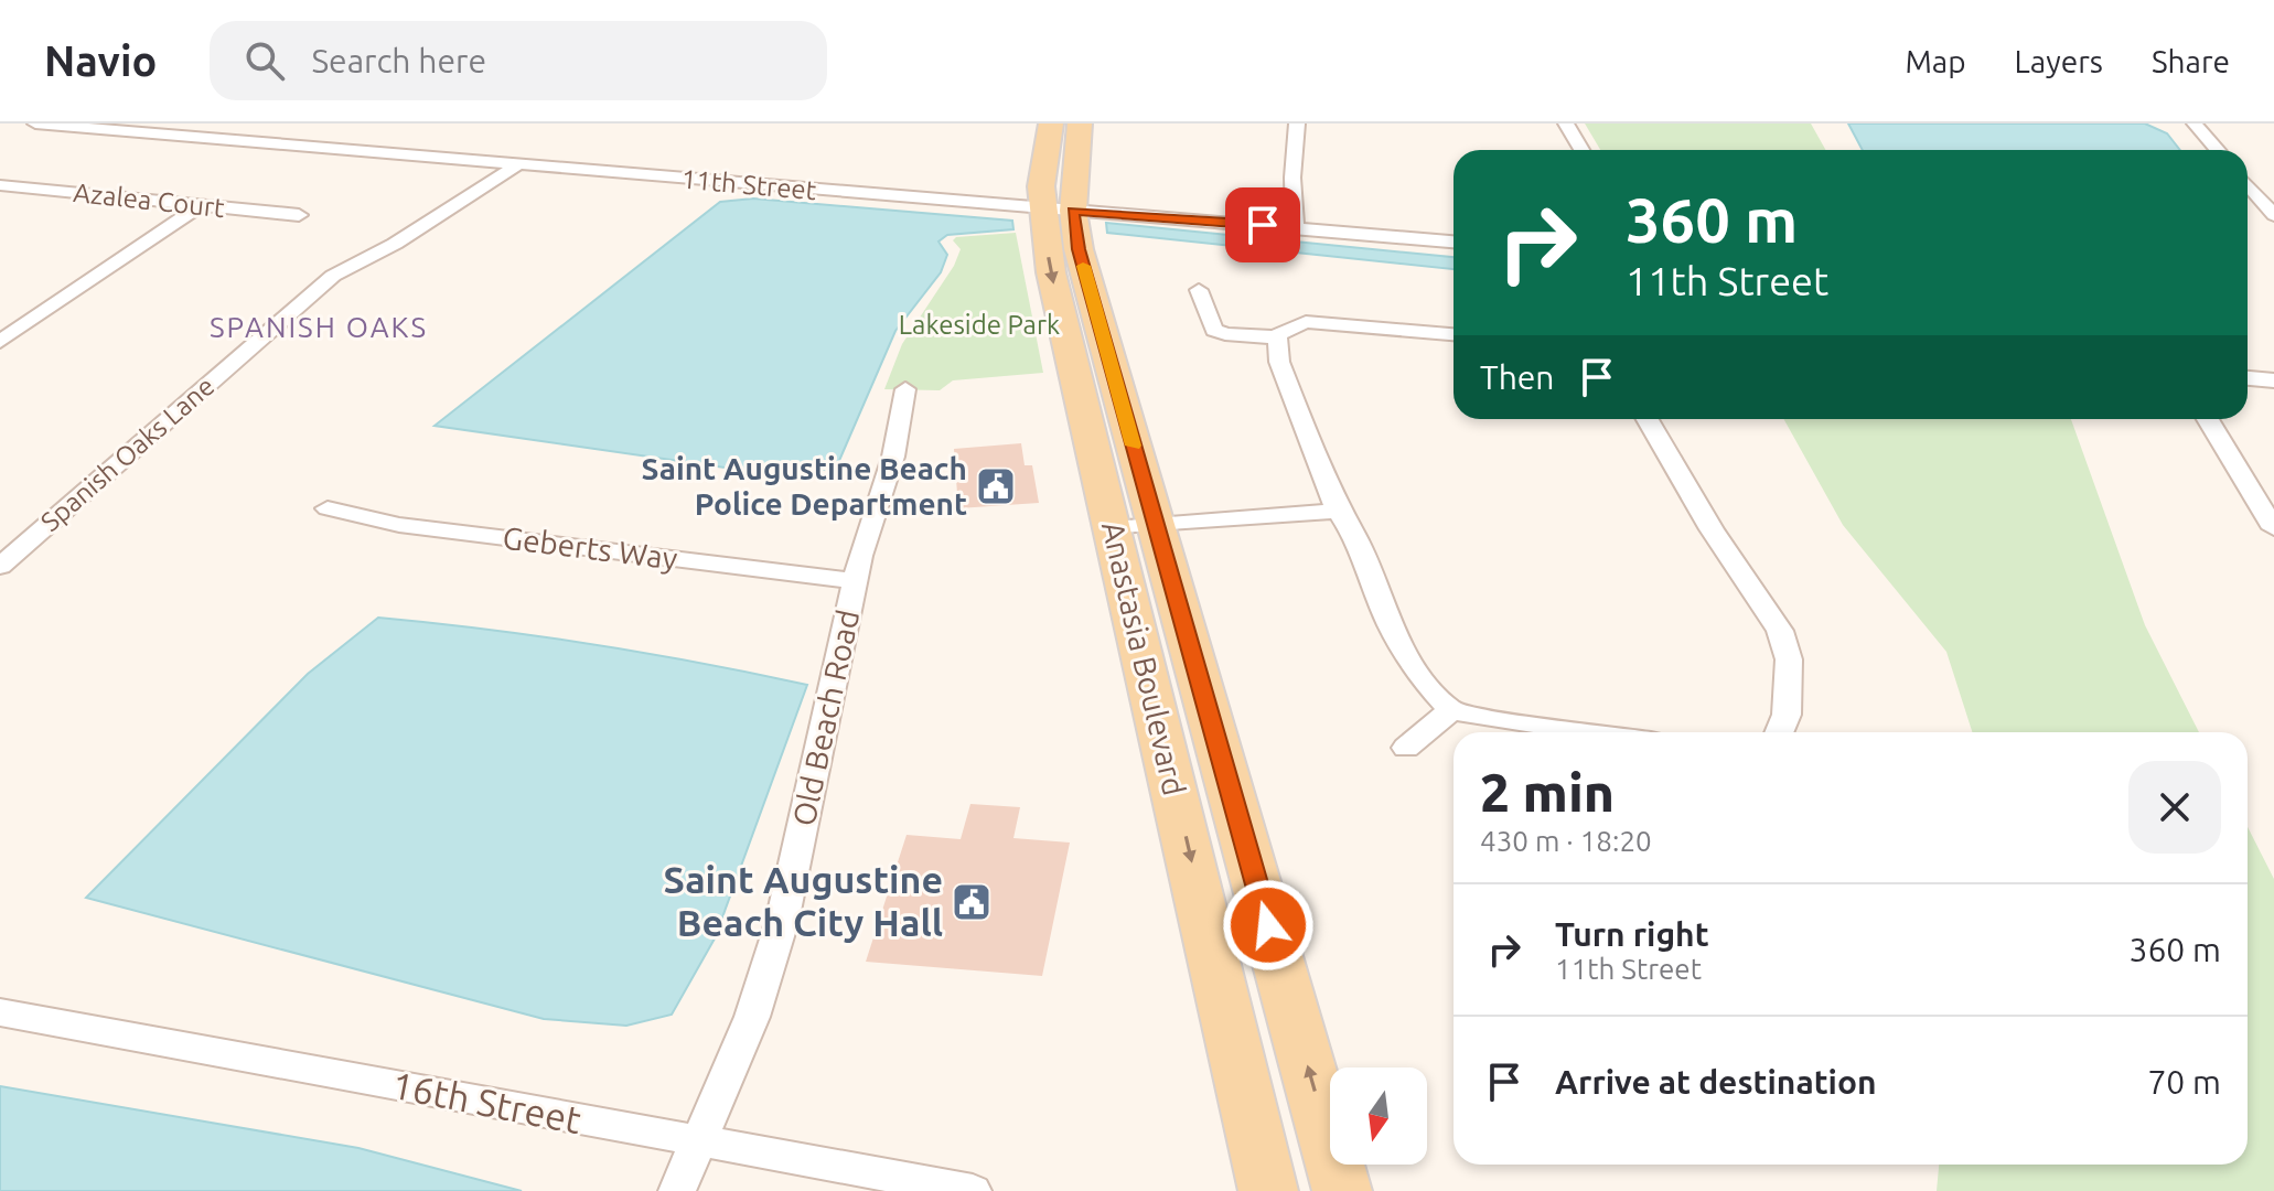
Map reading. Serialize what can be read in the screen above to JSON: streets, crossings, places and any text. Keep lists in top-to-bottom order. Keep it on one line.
{"streets":{"main road":["Anastasia Boulevard"],"street":["11th Street","Azalea Court","Spanish Oaks Lane","Geberts Way","Old Beach Road","16th Street"]},"crossings":[["11th Street","Spanish Oaks Lane"],["11th Street","Anastasia Boulevard"],["Geberts Way","Old Beach Road"],["Old Beach Road","16th Street"]],"districts":["SPANISH OAKS"],"parks":["Lakeside Park"],"places":{"public building":["Saint Augustine Beach Police Department","Saint Augustine Beach City Hall"]},"north":"bottom","page":{"header":"Navio","search":"Search here","nav":["Map","Layers","Share"],"turn":["360 m","11th Street"],"then":"Then","heading":["2 min","430 m · 18:20"],"list":[{"name":"Turn right","note":"11th Street","value":"360 m"},{"name":"Arrive at destination","value":"70 m"}]}}
